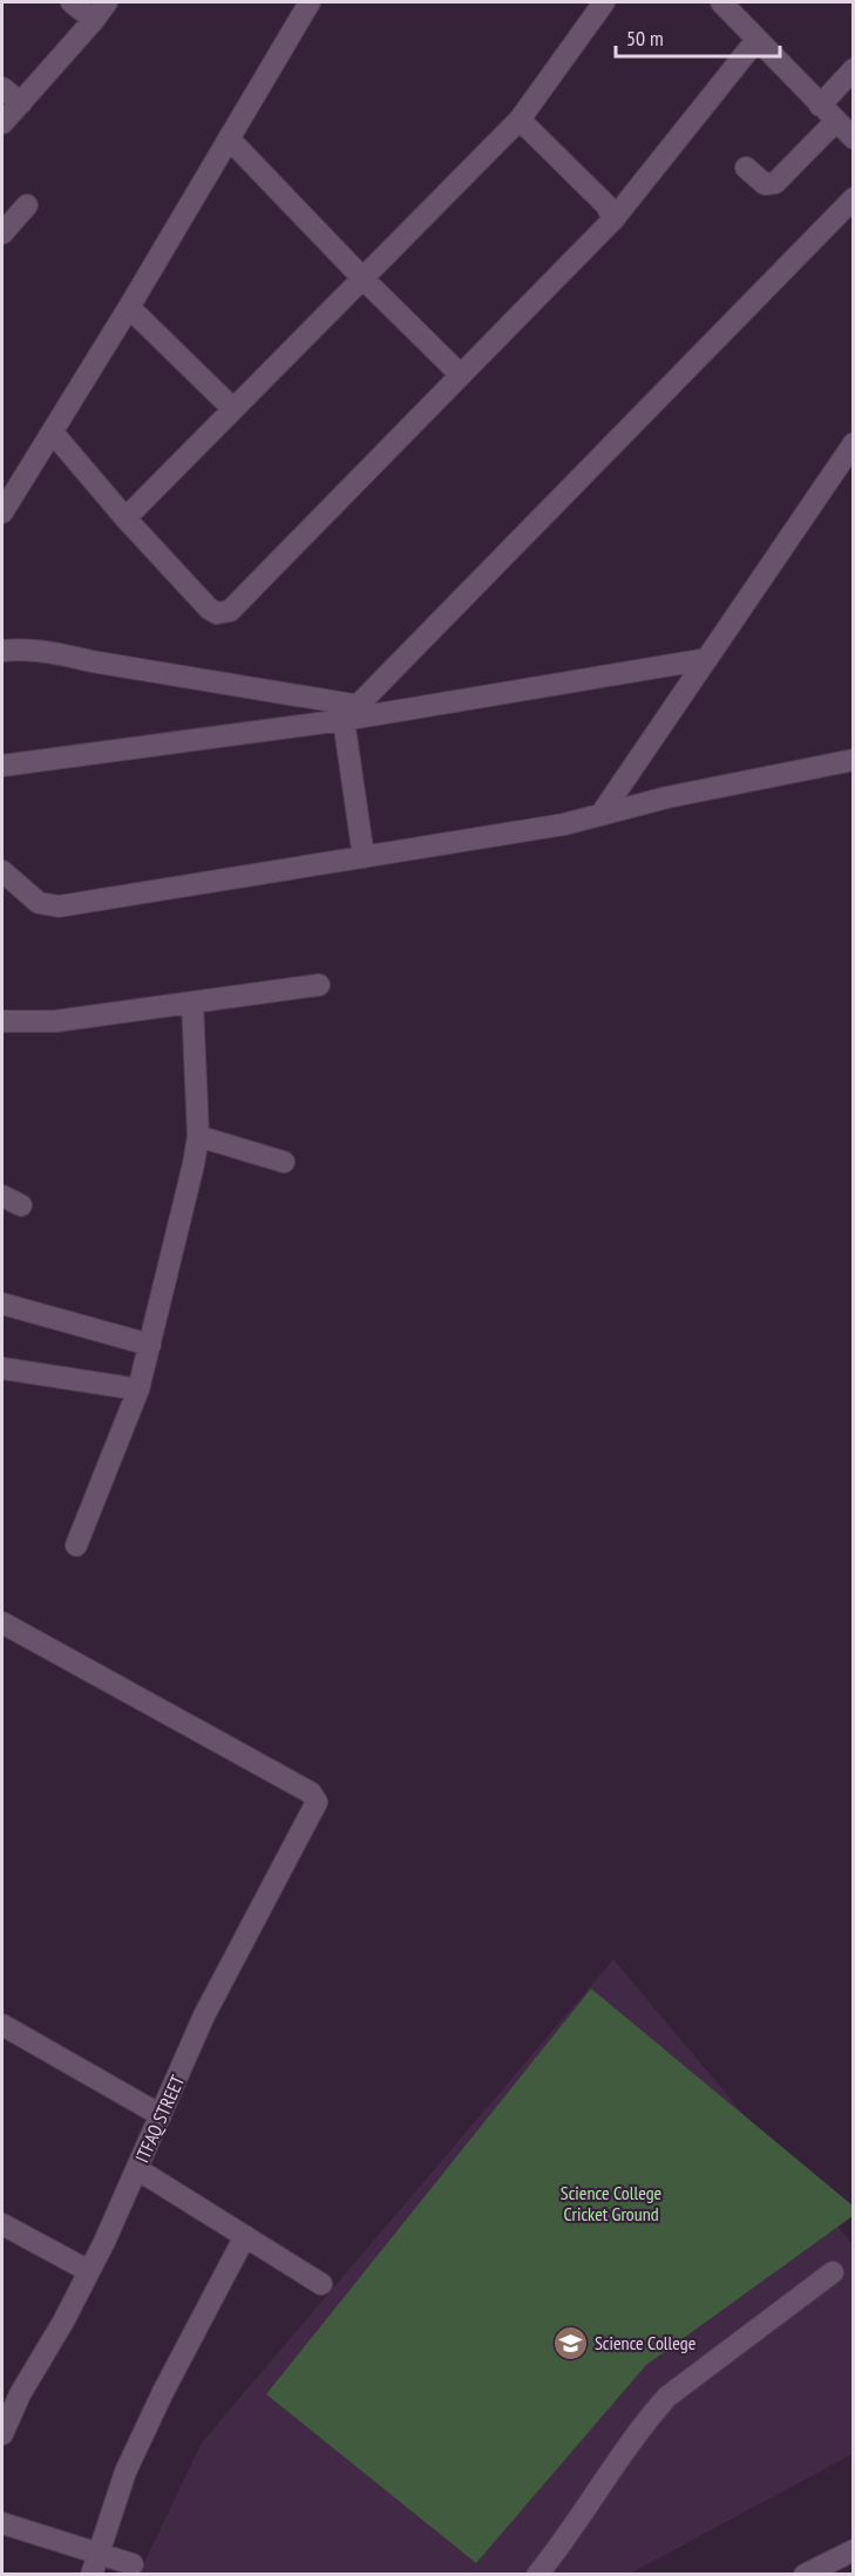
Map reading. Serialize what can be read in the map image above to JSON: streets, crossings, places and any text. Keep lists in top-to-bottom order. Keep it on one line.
{"streets":{"street":["ITFAQ STREET"]},"parks":["Science College Cricket Ground"],"places":{"school or university":["Science College"]},"scale_bar":"50 m"}
